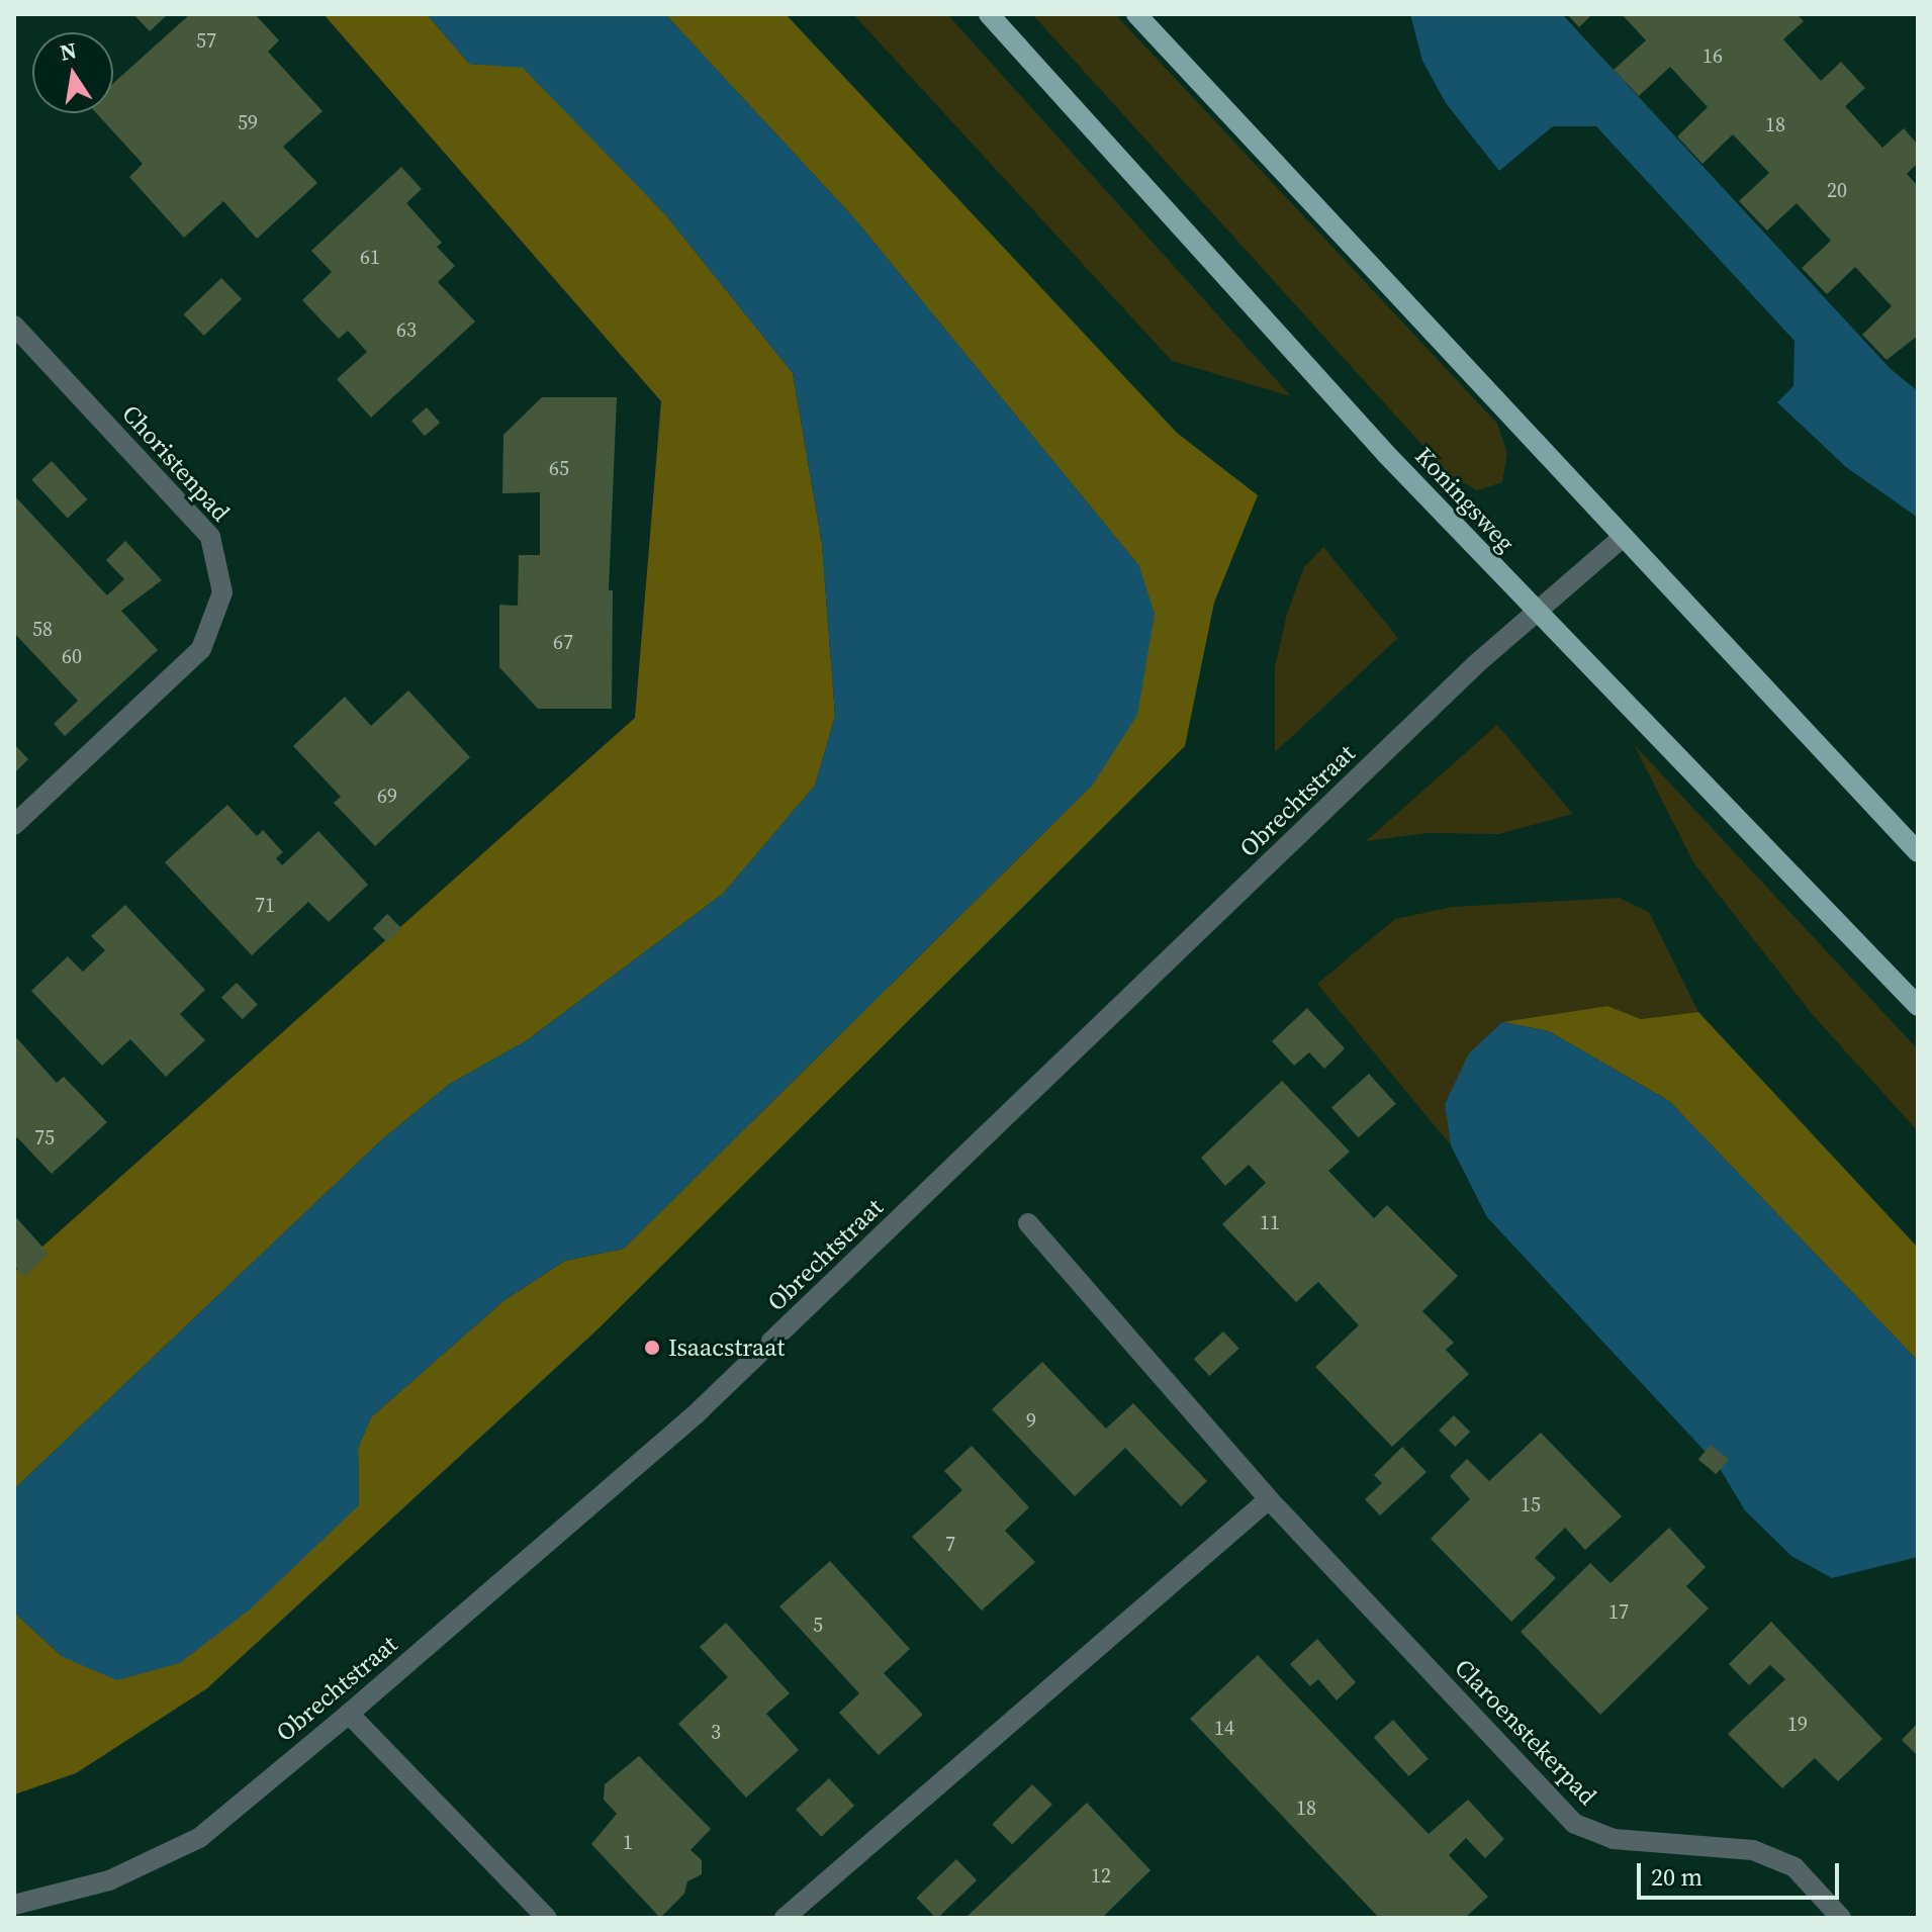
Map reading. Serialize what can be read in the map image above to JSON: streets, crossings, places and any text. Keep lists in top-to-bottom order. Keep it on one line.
{"streets":{"main road":["Koningsweg"],"street":["Choristenpad","Obrechtstraat","Claroenstekerpad"]},"crossings":[["Koningsweg","Obrechtstraat"]],"places":["Isaacstraat"],"house_numbers":["57","16","59","18","20","61","63","65","58","67","60","69","71","75","11","9","15","7","17","5","19","14","3","18","1","12"],"scale_bar":"20 m","north":"top"}
